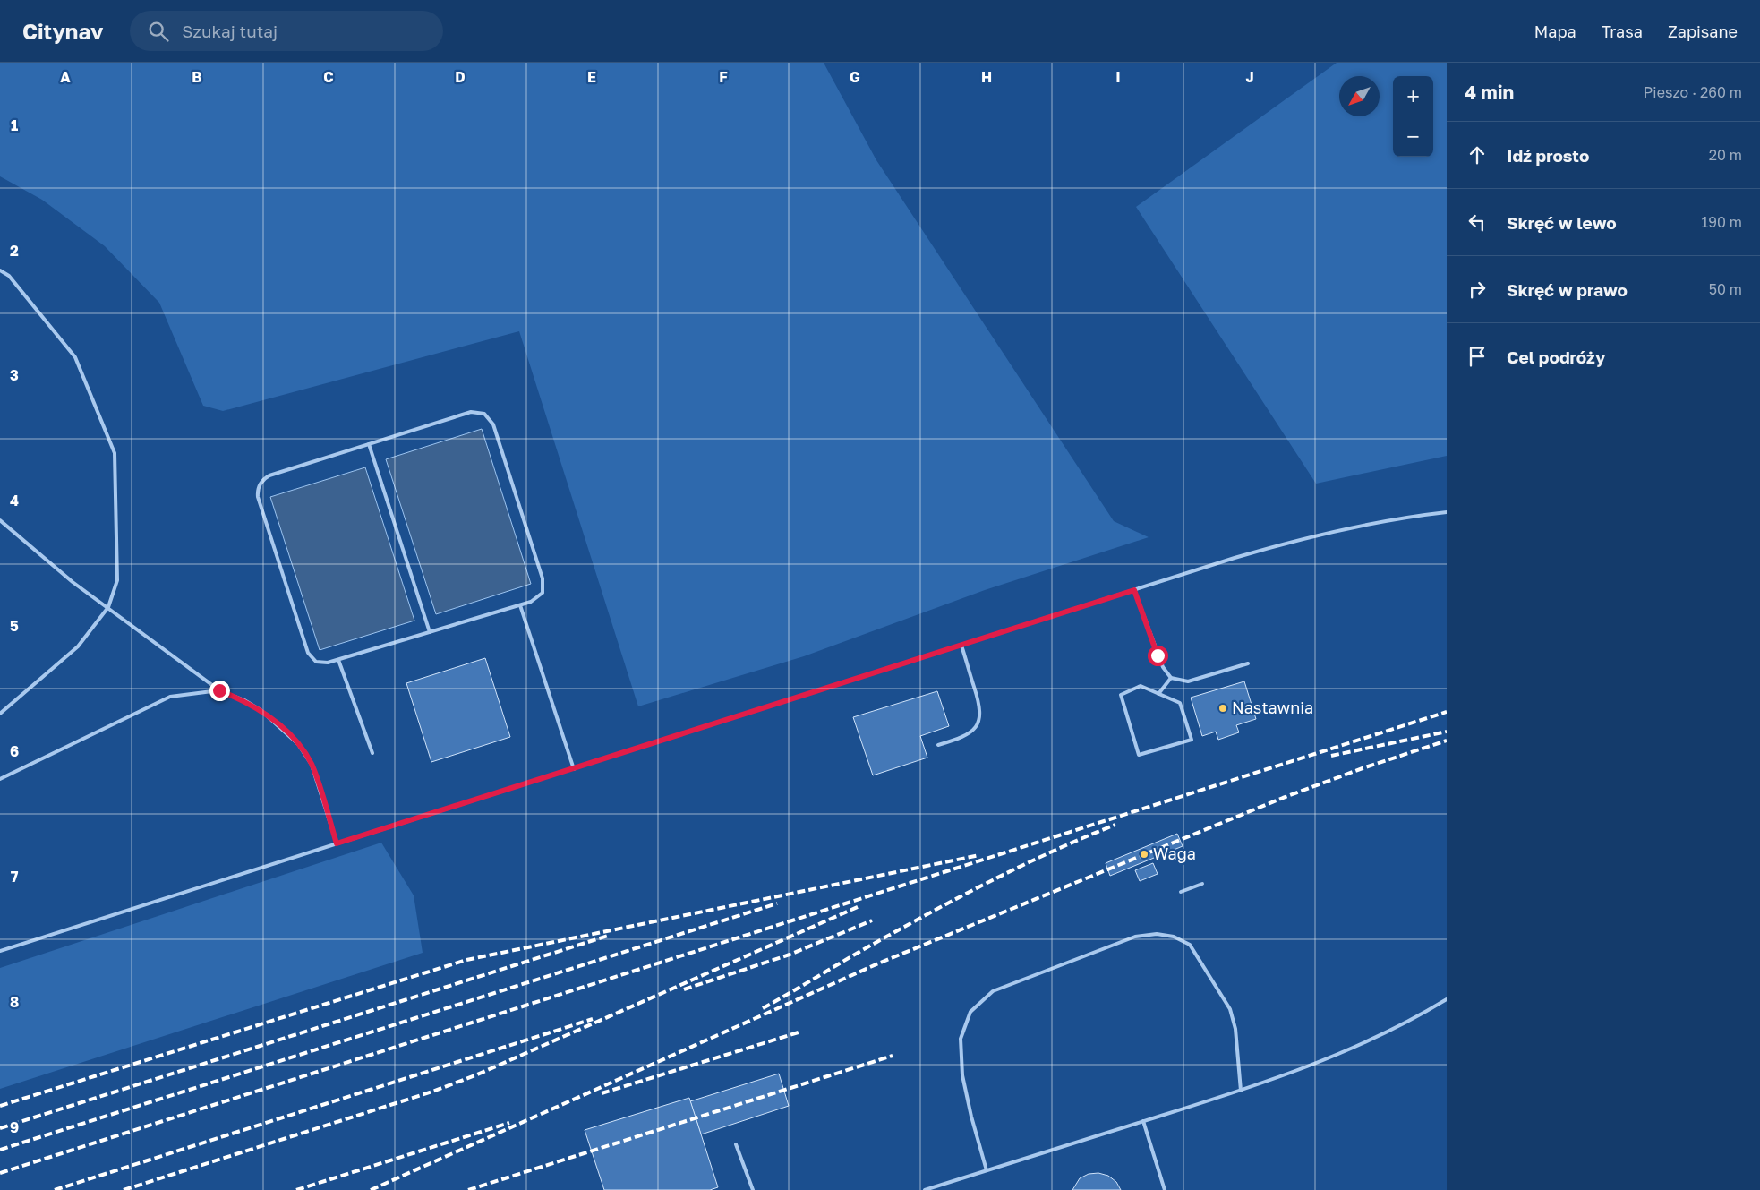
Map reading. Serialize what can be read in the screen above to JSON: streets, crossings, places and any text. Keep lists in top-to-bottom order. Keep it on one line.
{"places":["Nastawnia","Waga"],"north":"bottom left","page":{"header":"Citynav","search":"Szukaj tutaj","nav":["Mapa","Trasa","Zapisane"],"heading":["4 min","Pieszo · 260 m"],"map_buttons":["+","−"],"list":[["Idź prosto","20 m"],["Skręć w lewo","190 m"],["Skręć w prawo","50 m"],"Cel podróży"]},"grid":{"columns":["A","B","C","D","E","F","G","H","I","J"],"rows":["1","2","3","4","5","6","7","8","9"]}}
